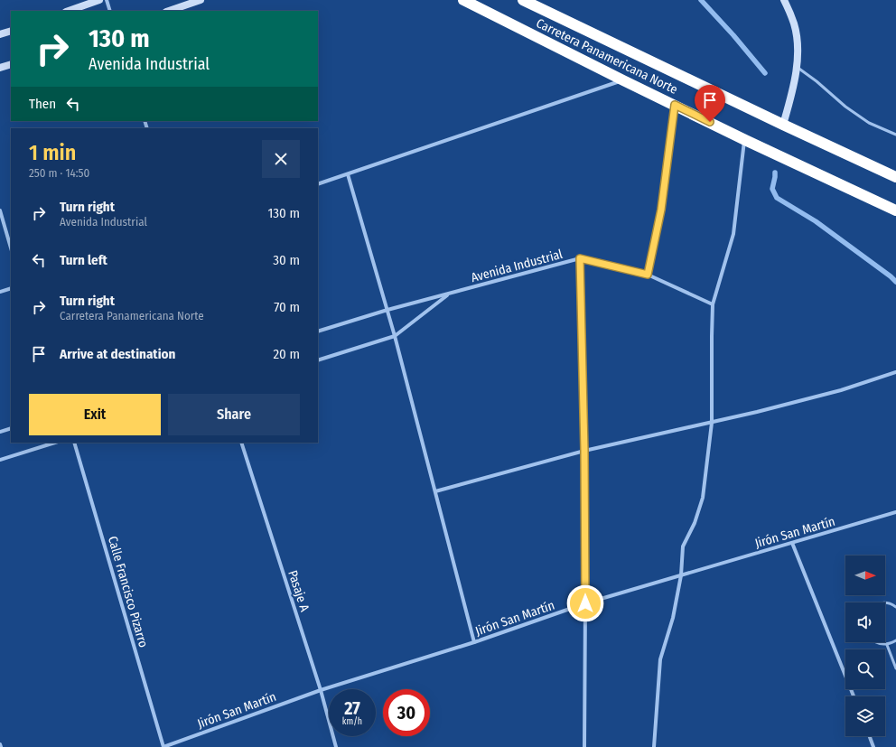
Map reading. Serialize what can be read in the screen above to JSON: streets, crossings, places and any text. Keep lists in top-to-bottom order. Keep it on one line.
{"streets":{"highway":["Carretera Panamericana Norte"],"street":["Avenida Industrial","Jirón San Martín","Pasaje A","Calle Francisco Pizarro"]},"crossings":[["Jirón San Martín","Pasaje A"],["Jirón San Martín","Calle Francisco Pizarro"]],"north":"right","page":{"turn":["130 m","Avenida Industrial"],"then":"Then","heading":["1 min","250 m · 14:50"],"list":[{"name":"Turn right","note":"Avenida Industrial","value":"130 m"},{"name":"Turn left","value":"30 m"},{"name":"Turn right","note":"Carretera Panamericana Norte","value":"70 m"},{"name":"Arrive at destination","value":"20 m"}],"buttons":["Exit","Share"],"speed":"27 km/h","limit":"30"}}
